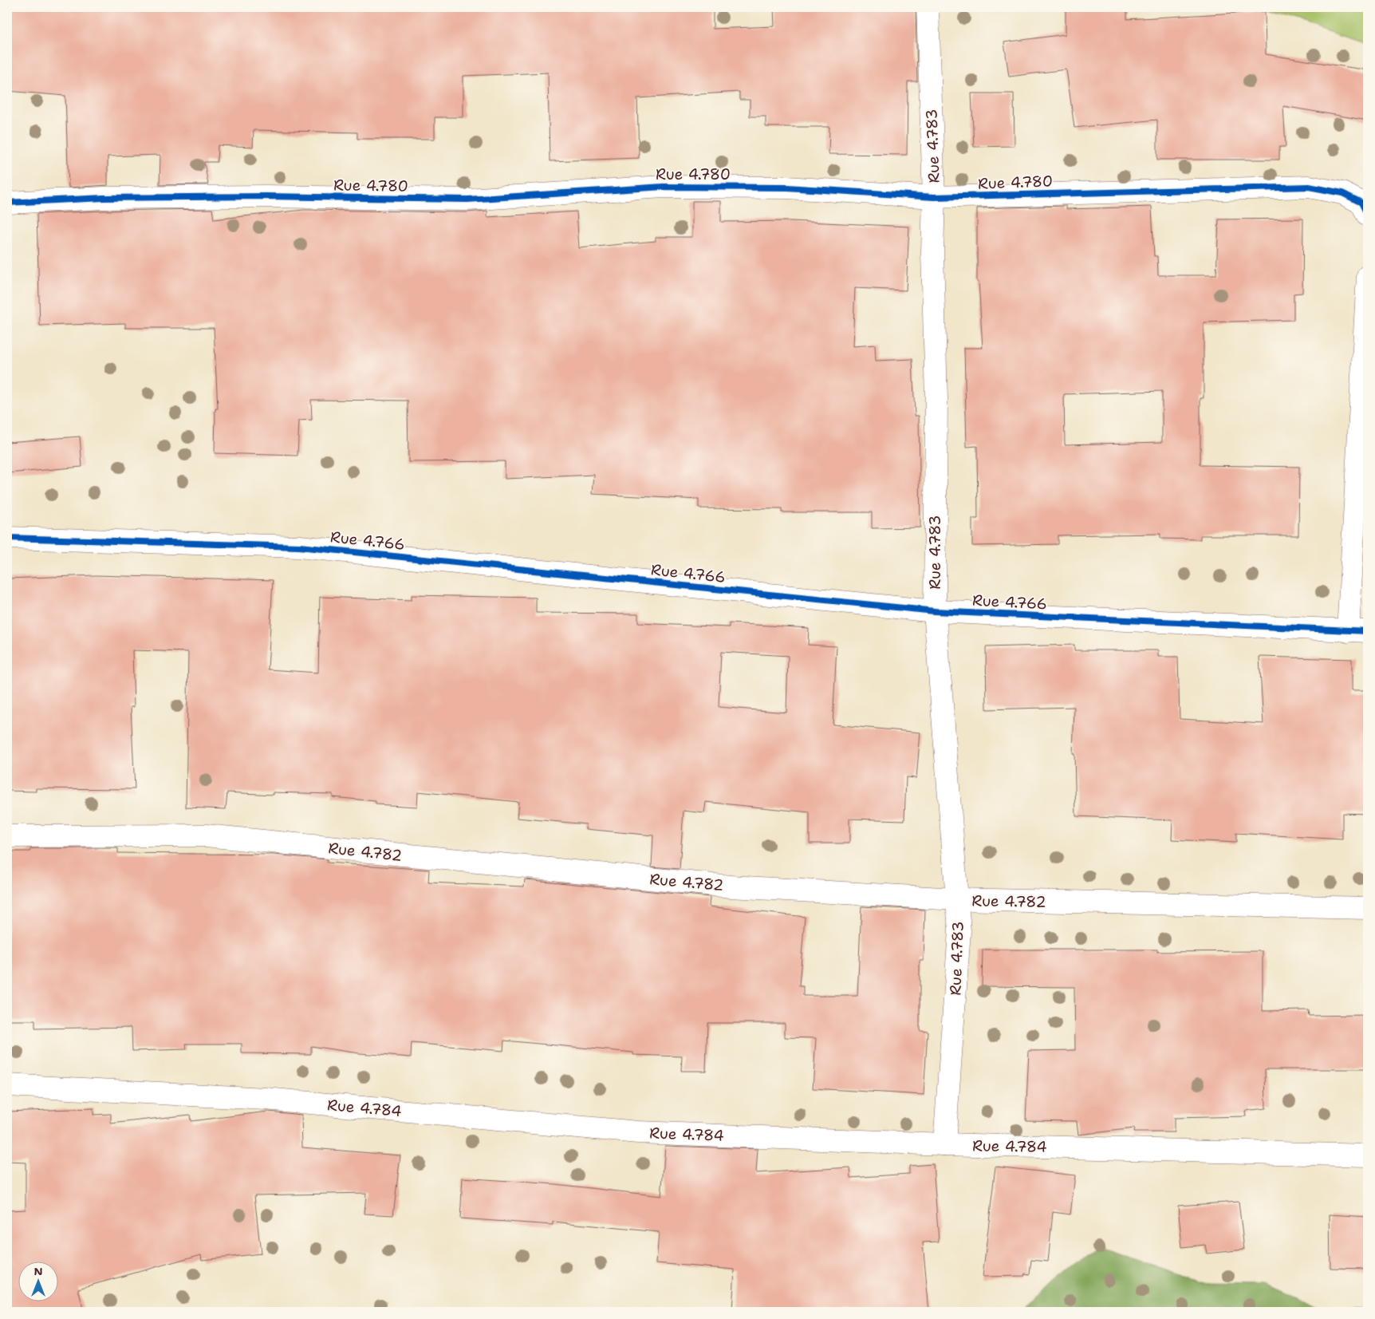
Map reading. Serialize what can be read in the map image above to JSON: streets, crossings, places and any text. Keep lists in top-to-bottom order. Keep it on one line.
{"streets":{"street":["Rue 4.783","Rue 4.780","Rue 4.766","Rue 4.782","Rue 4.784"]},"crossings":[["Rue 4.783","Rue 4.780"],["Rue 4.783","Rue 4.766"],["Rue 4.783","Rue 4.782"],["Rue 4.783","Rue 4.784"]],"north":"top"}
